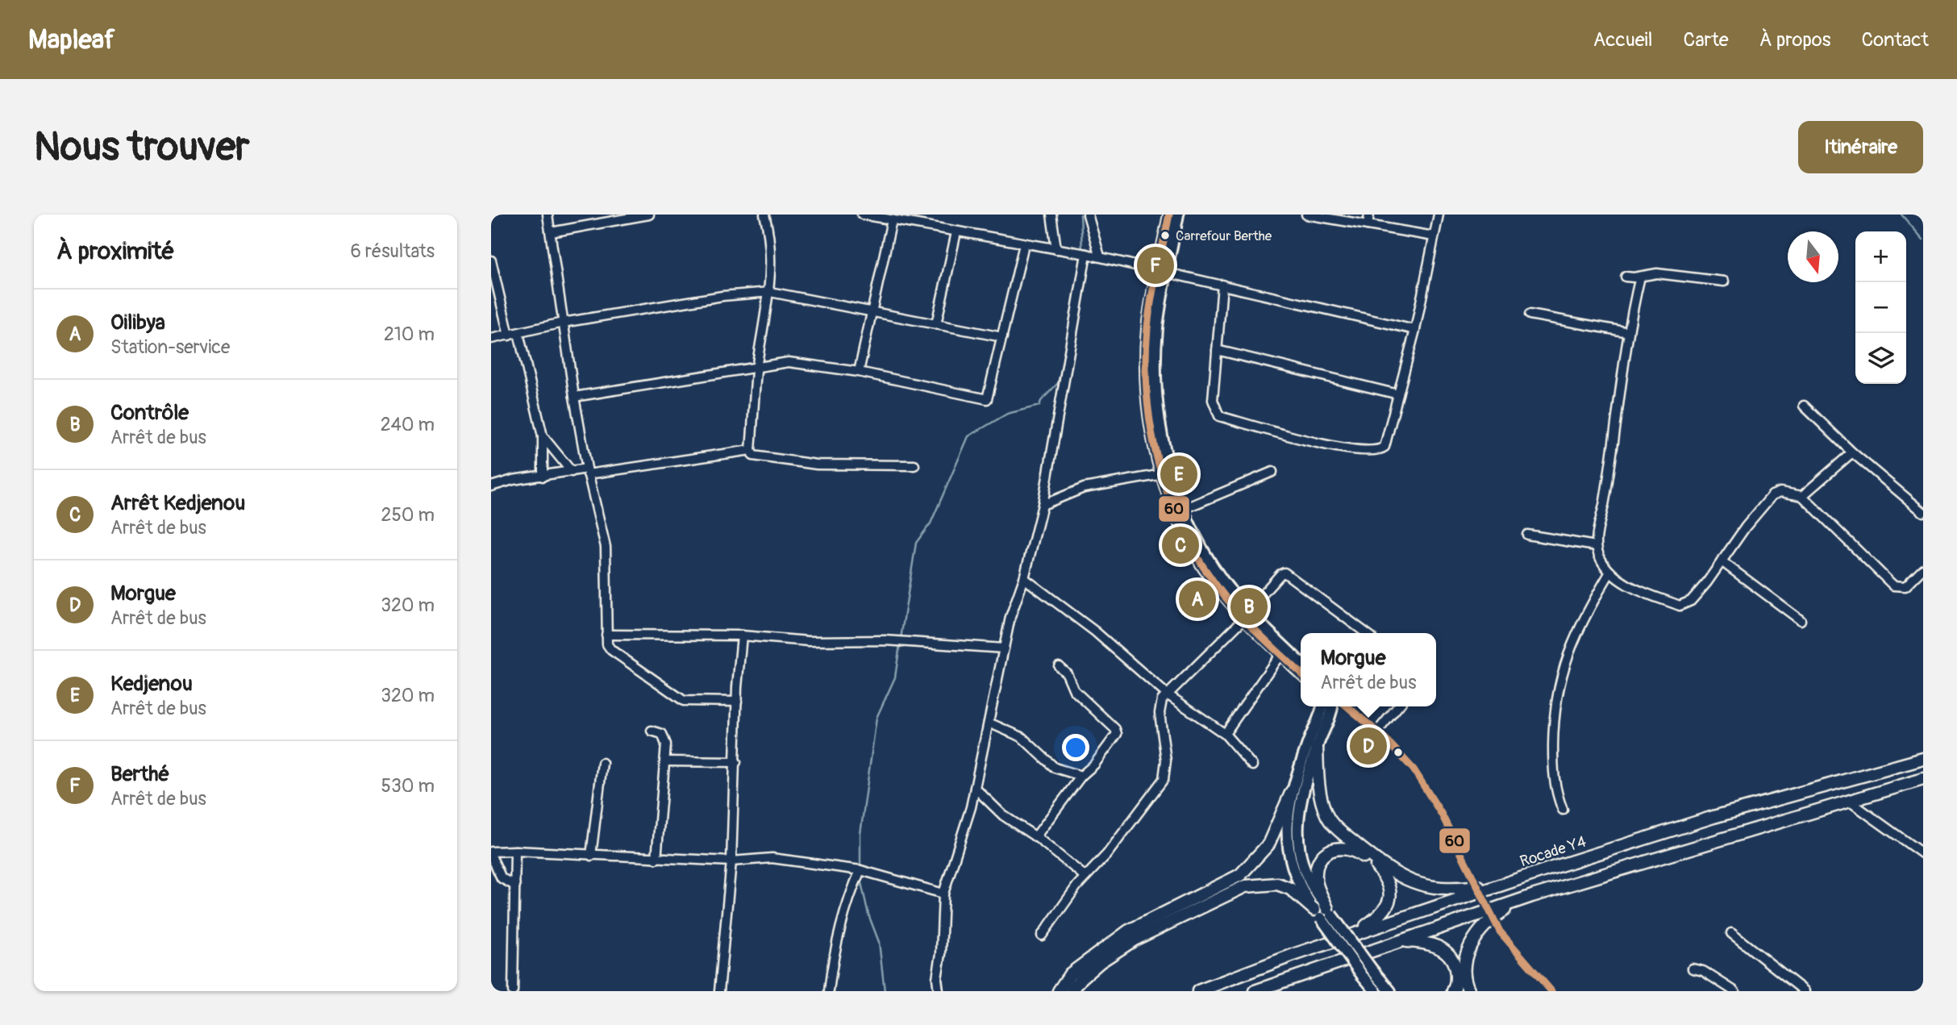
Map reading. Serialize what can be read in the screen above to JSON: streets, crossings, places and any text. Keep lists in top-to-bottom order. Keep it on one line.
{"streets":{"highway":["Rocade Y4"]},"places":["Carrefour Berthe"],"lines":["transit line 60"],"north":"bottom","page":{"header":"Mapleaf","nav":["Accueil","Carte","À propos","Contact"],"buttons":"Itinéraire","title":"Nous trouver","heading":["À proximité","6 résultats"],"map_buttons":["+","−"],"pins":["F","E","C","A","B","D"],"list":[{"mark":"A","name":"Oilibya","note":"Station-service","value":"210 m"},{"mark":"B","name":"Contrôle","note":"Arrêt de bus","value":"240 m"},{"mark":"C","name":"Arrêt Kedjenou","note":"Arrêt de bus","value":"250 m"},{"mark":"D","name":"Morgue","note":"Arrêt de bus","value":"320 m"},{"mark":"E","name":"Kedjenou","note":"Arrêt de bus","value":"320 m"},{"mark":"F","name":"Berthé","note":"Arrêt de bus","value":"530 m"}],"popup":["Morgue","Arrêt de bus"]}}
